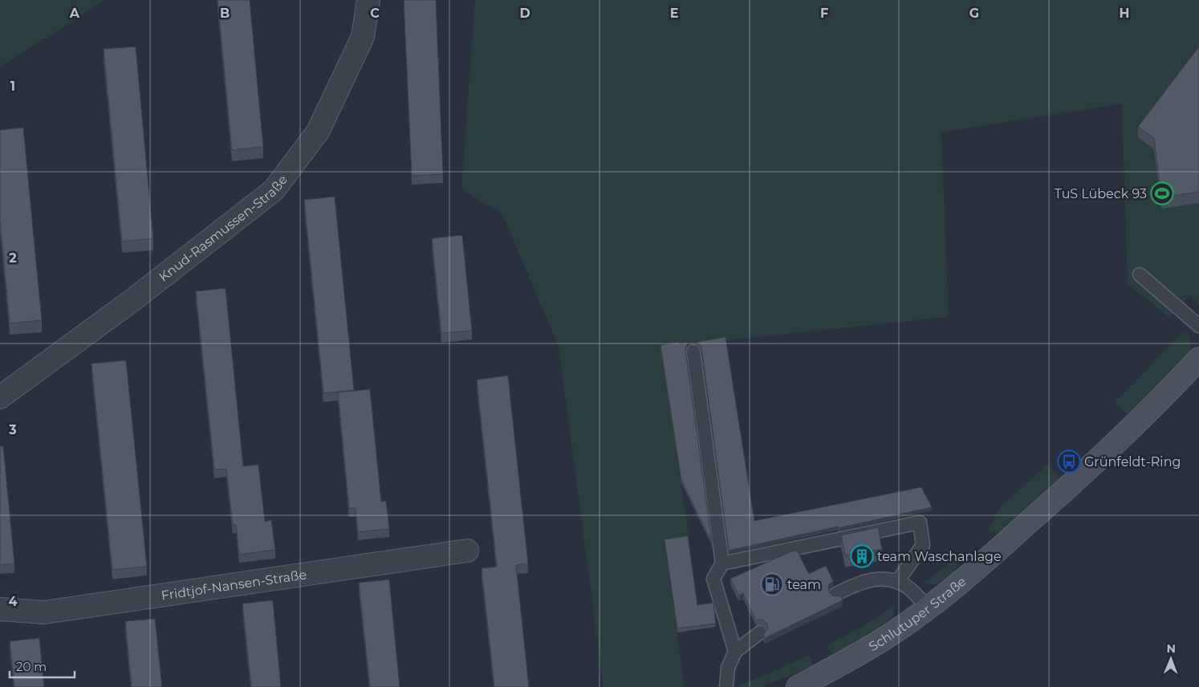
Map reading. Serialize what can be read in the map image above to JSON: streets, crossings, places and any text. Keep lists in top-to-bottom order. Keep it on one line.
{"streets":{"main road":["Schlutuper Straße"],"street":["Knud-Rasmussen-Straße","Fridtjof-Nansen-Straße"]},"places":{"sports":["TuS Lübeck 93"],"bus stop":["Grünfeldt-Ring"],"building":["team Waschanlage"],"fuel station":["team"]},"scale_bar":"20 m","north":"top","grid":{"columns":["A","B","C","D","E","F","G","H"],"rows":["1","2","3","4"]}}
